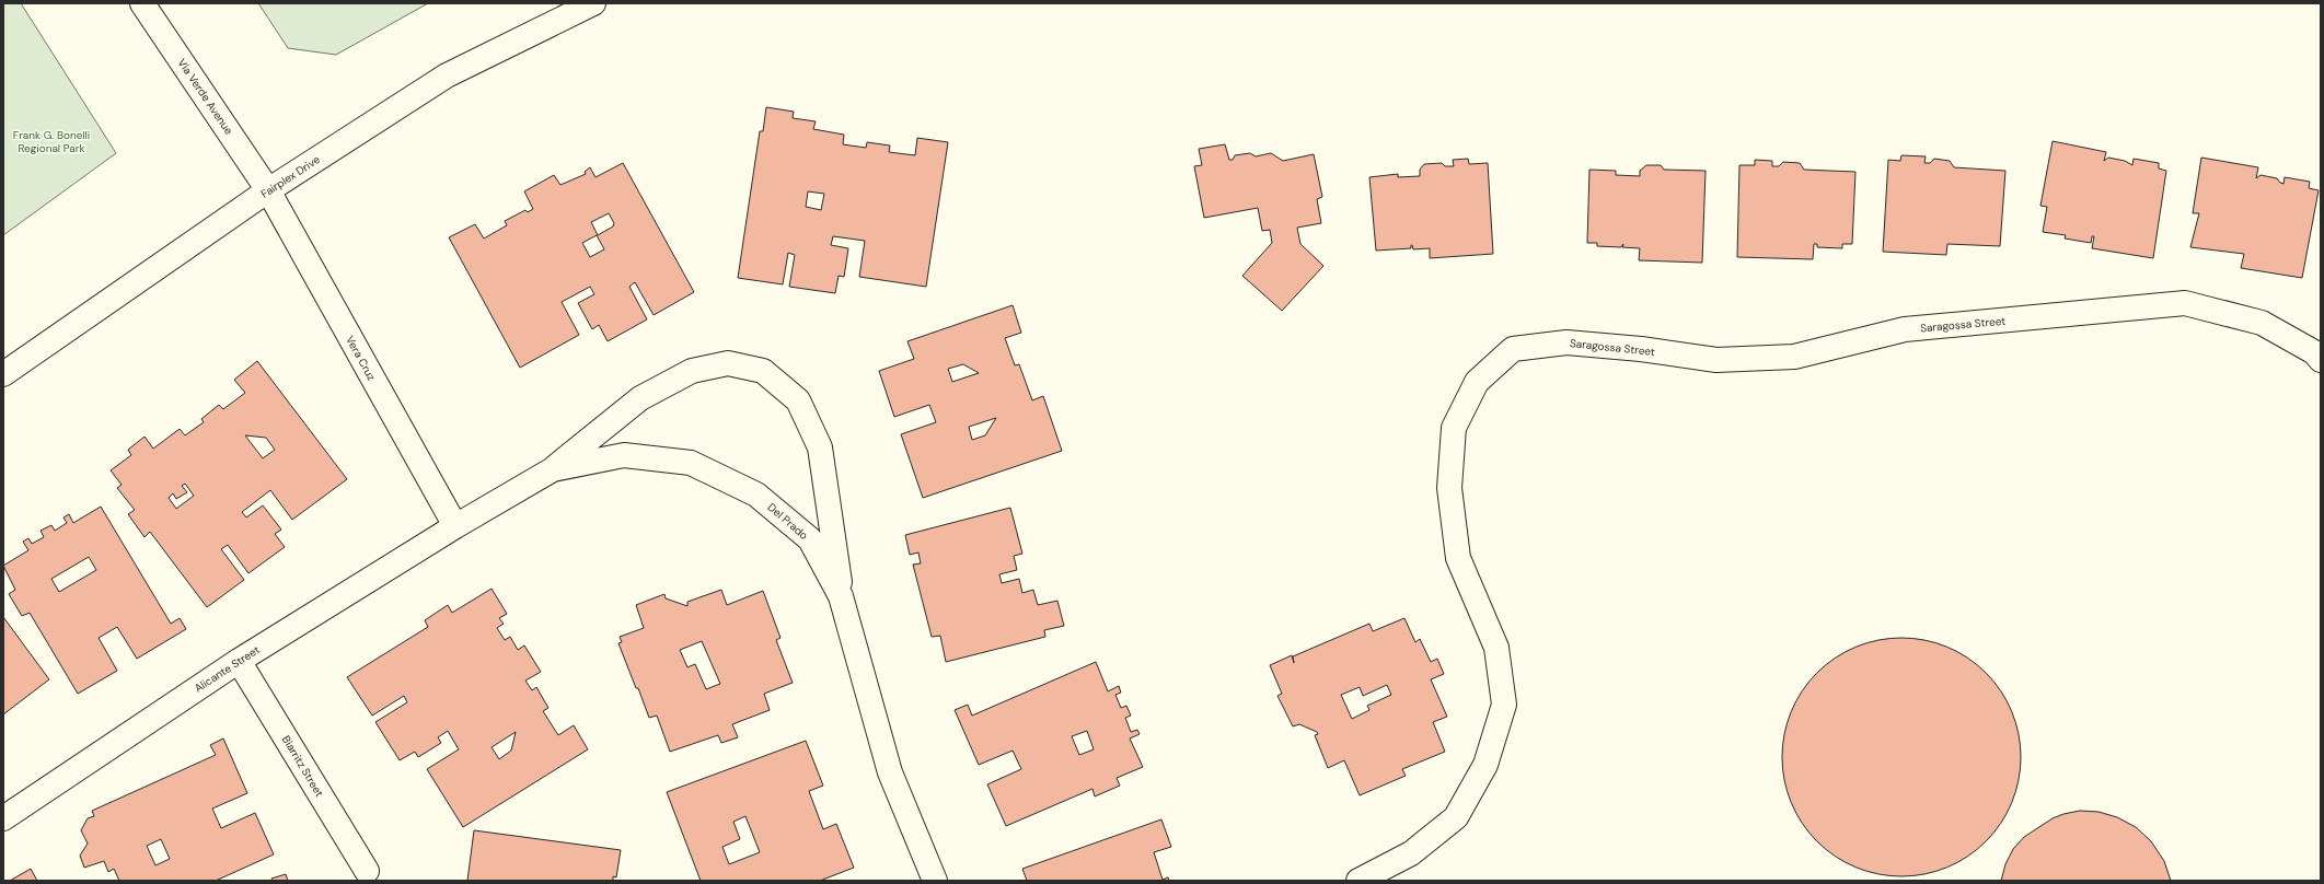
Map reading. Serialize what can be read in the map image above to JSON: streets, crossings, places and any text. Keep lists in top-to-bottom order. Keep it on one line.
{"streets":{"street":["Via Verde Avenue","Fairplex Drive","Saragossa Street","Vera Cruz","Del Prado","Alicante Street","Biarritz Street"]},"crossings":[["Via Verde Avenue","Fairplex Drive"],["Via Verde Avenue","Vera Cruz"],["Fairplex Drive","Vera Cruz"],["Vera Cruz","Del Prado"],["Vera Cruz","Alicante Street"],["Del Prado","Alicante Street"],["Alicante Street","Biarritz Street"]],"parks":["Frank G. Bonelli Regional Park"]}
